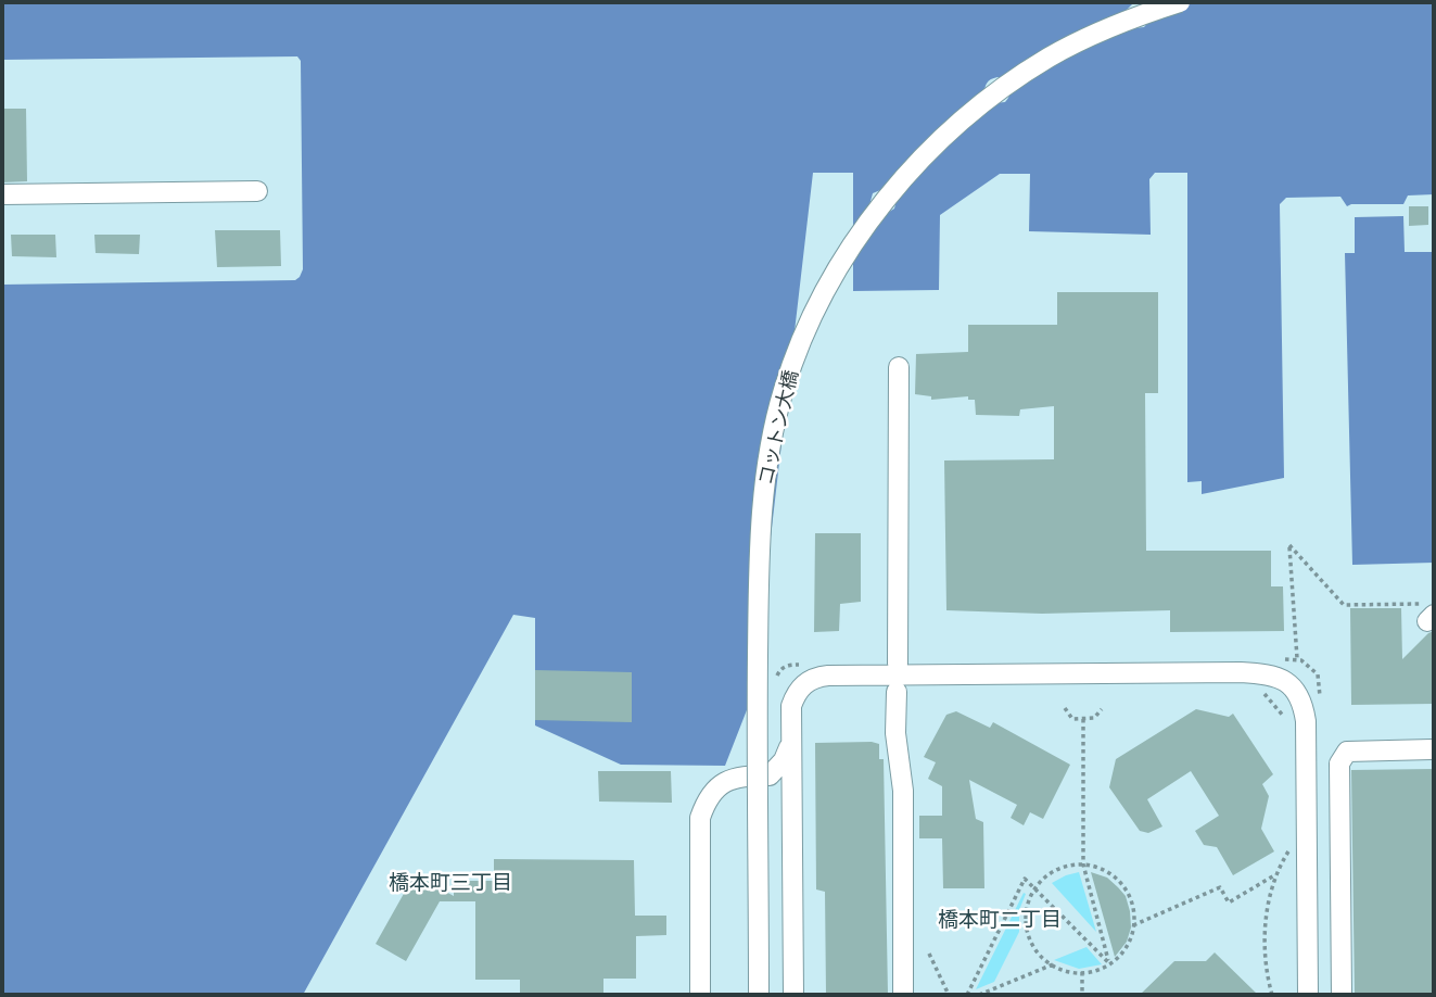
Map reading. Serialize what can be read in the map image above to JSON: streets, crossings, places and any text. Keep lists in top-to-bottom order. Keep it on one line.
{"streets":{"street":["コットン大橋"]},"districts":["橋本町三丁目","橋本町二丁目"]}
